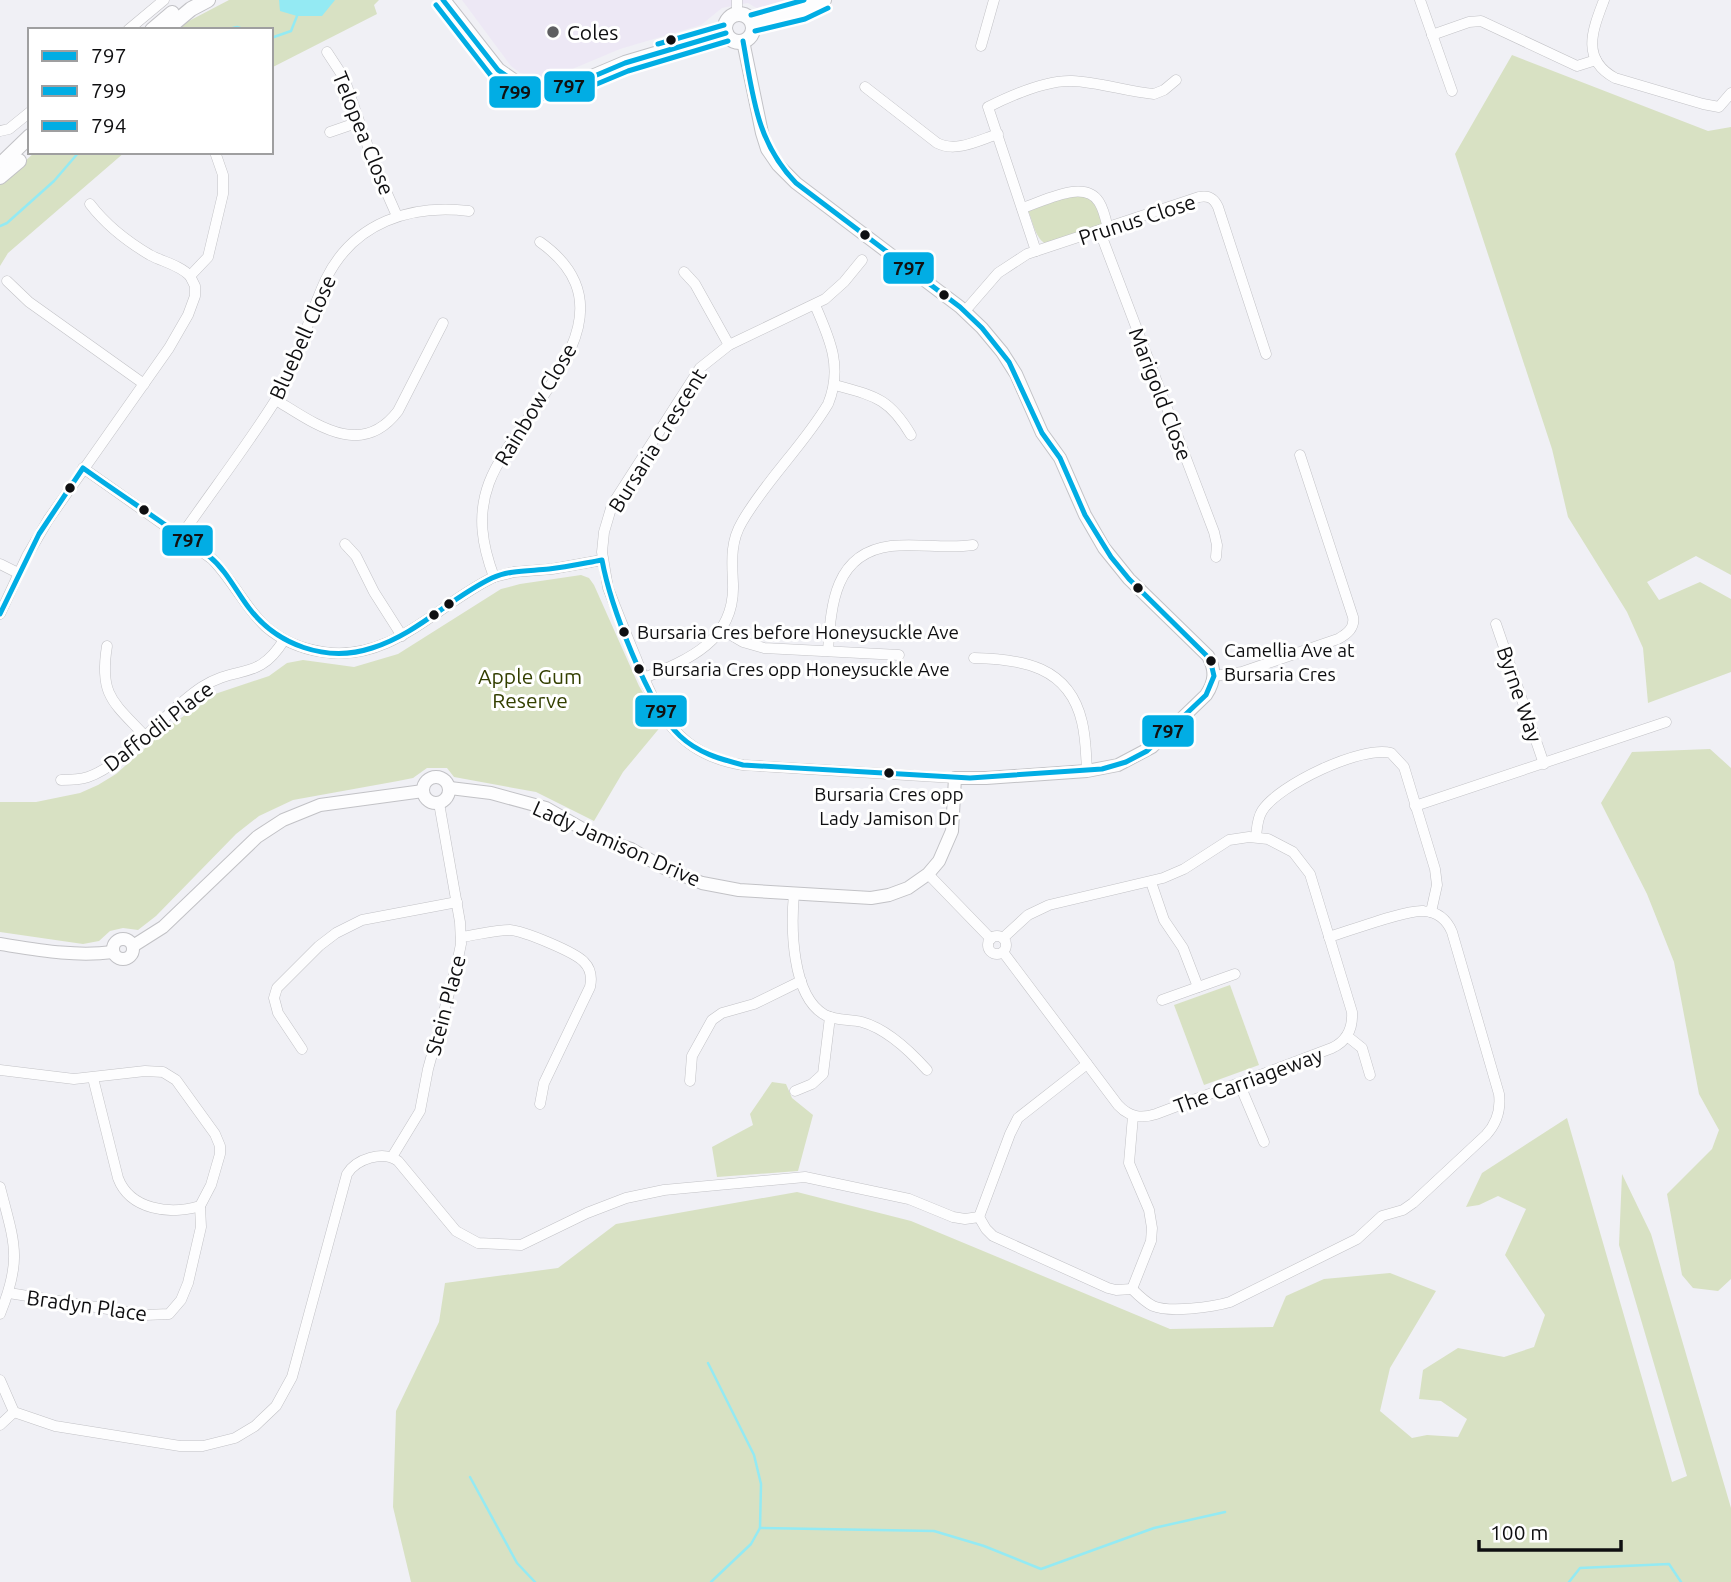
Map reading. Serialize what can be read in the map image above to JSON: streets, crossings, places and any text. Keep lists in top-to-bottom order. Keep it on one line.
{"streets":{"street":["Telopea Close","Prunus Close","Bluebell Close","Marigold Close","Rainbow Close","Bursaria Crescent","Byrne Way","Daffodil Place","Lady Jamison Drive","Stein Place","The Carriageway","Bradyn Place"]},"crossings":[["Telopea Close","Bluebell Close"],["Prunus Close","Marigold Close"],["Bursaria Crescent","Lady Jamison Drive"],["Lady Jamison Drive","Stein Place"]],"parks":["Apple Gum Reserve"],"places":["Coles","Bursaria Cres before Honeysuckle Ave","Camellia Ave at Bursaria Cres","Bursaria Cres opp Honeysuckle Ave","Bursaria Cres opp Lady Jamison Dr"],"lines":["transit line 797","transit line 794","transit line 799"],"legend":["797","799","794"],"scale_bar":"100 m"}
